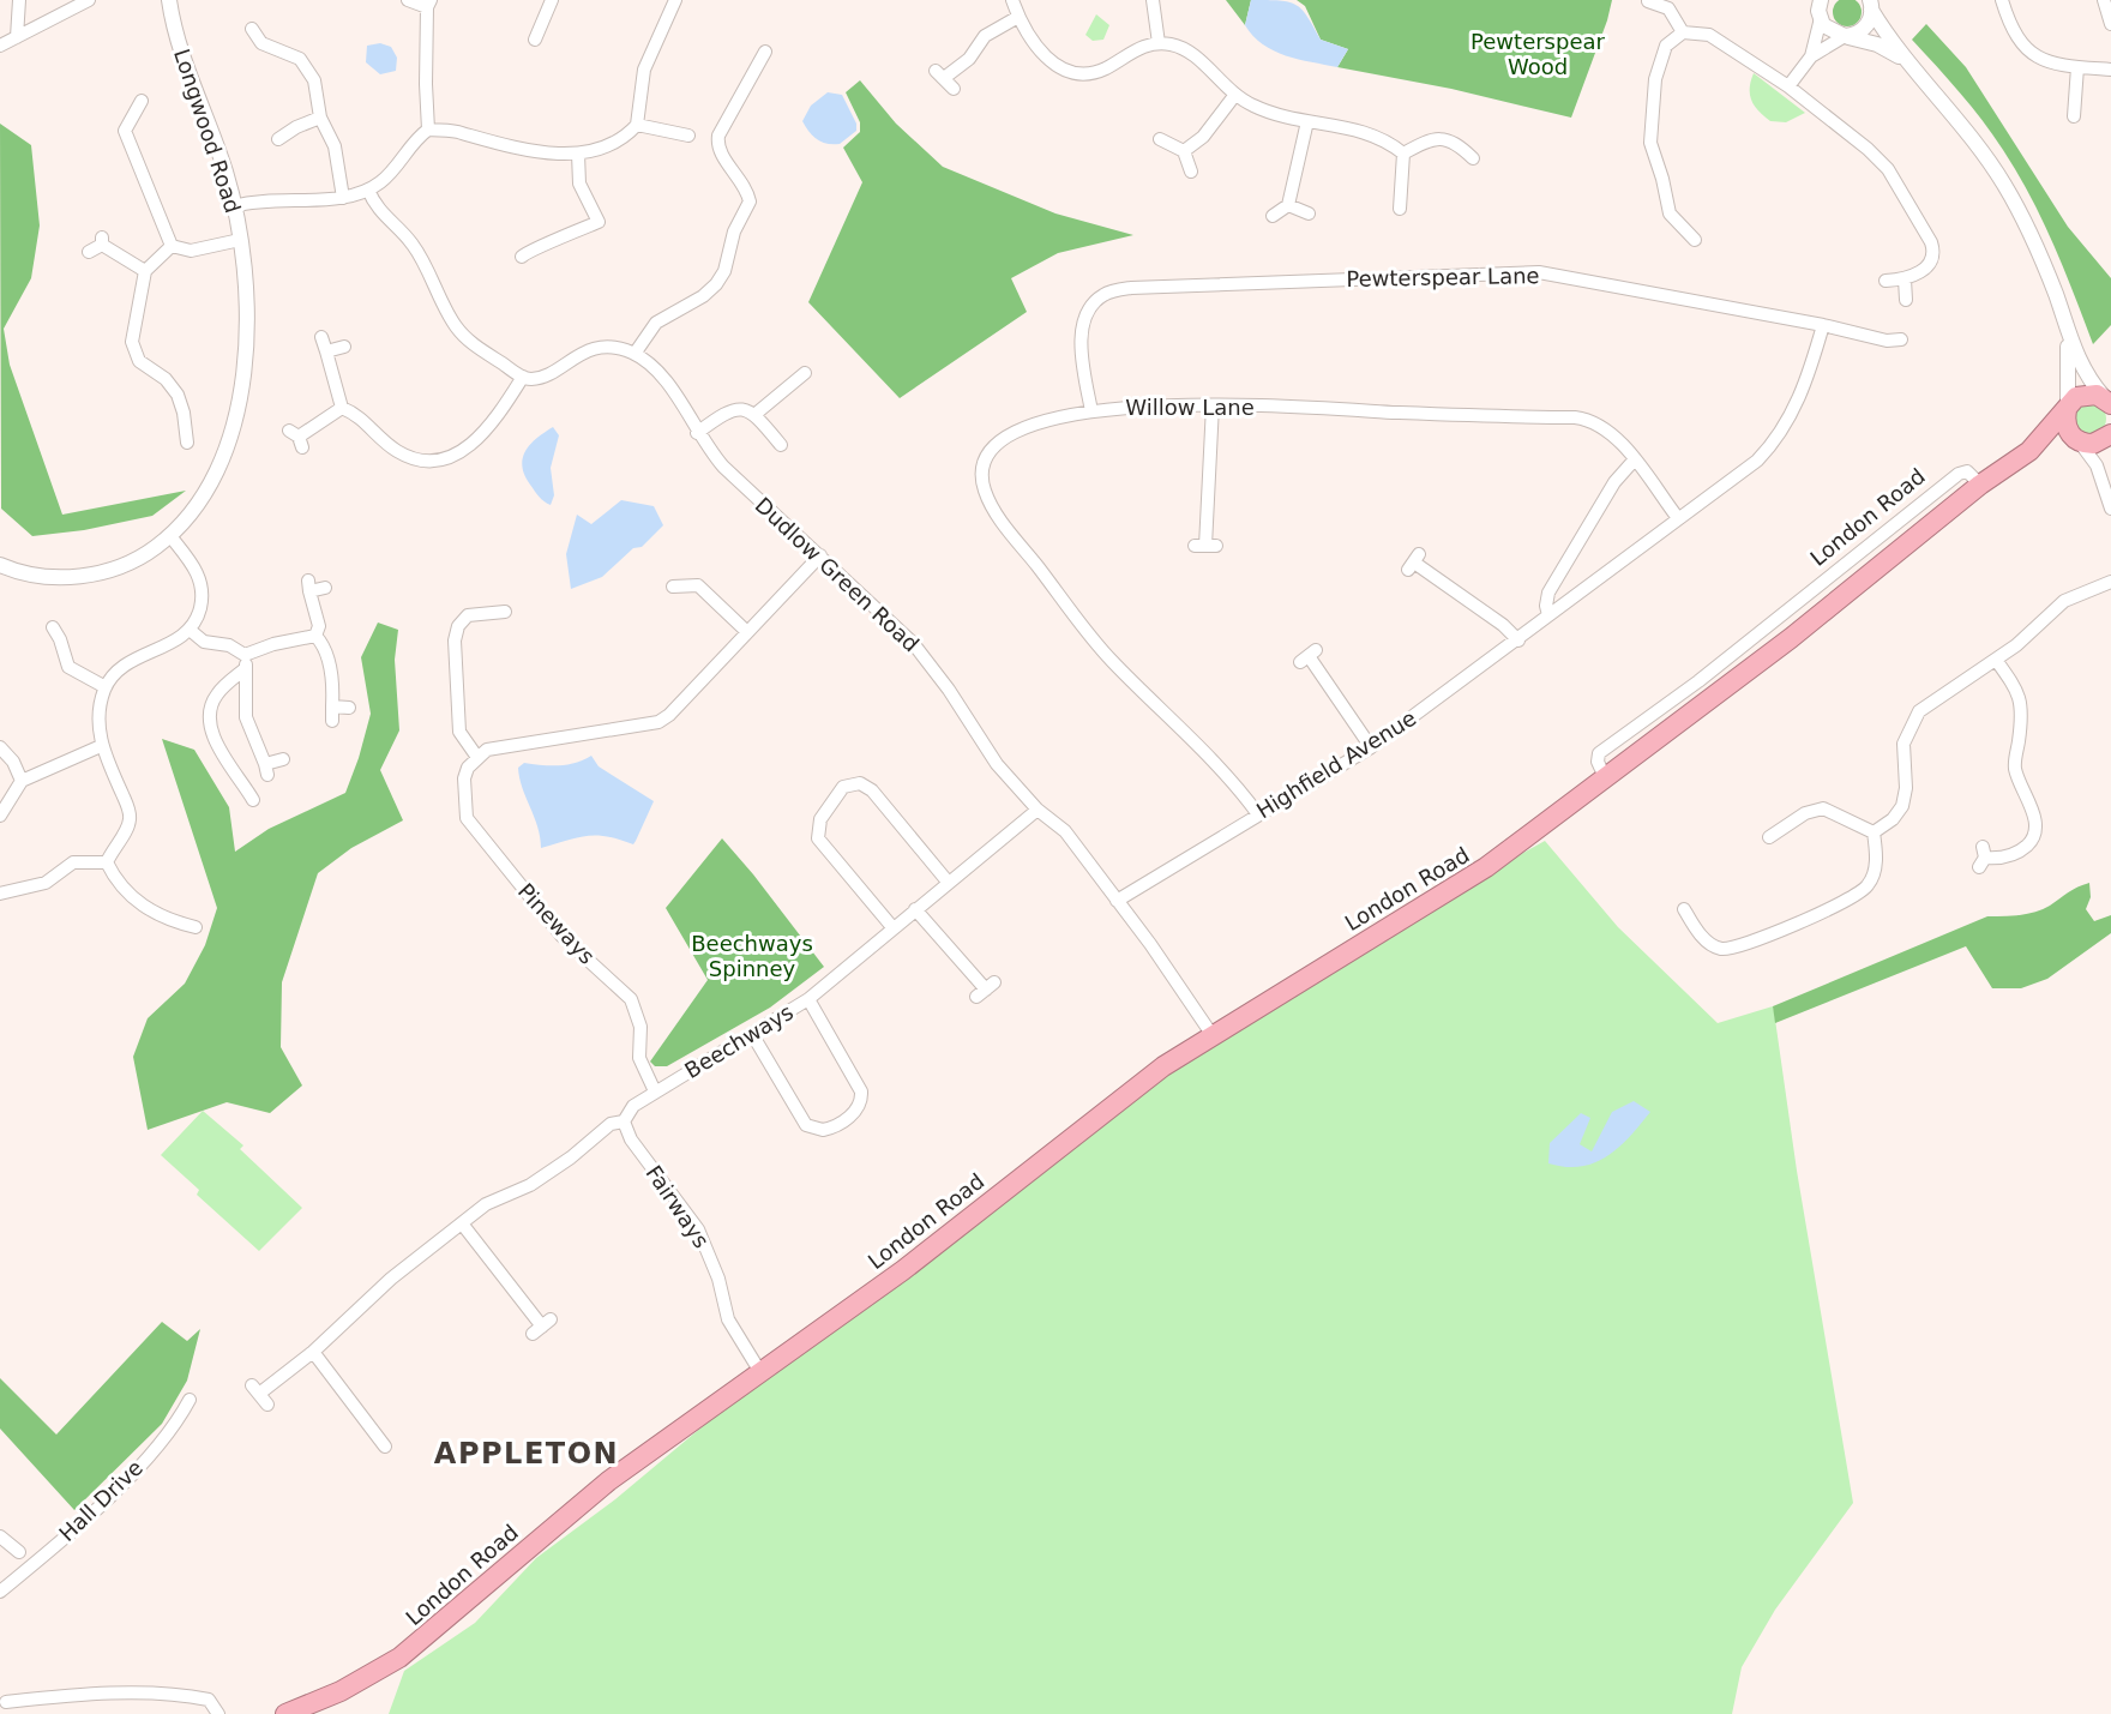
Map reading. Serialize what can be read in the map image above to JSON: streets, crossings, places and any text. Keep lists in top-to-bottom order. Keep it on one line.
{"streets":{"highway":["London Road"],"street":["Longwood Road","Pewterspear Lane","Willow Lane","Dudlow Green Road","Highfield Avenue","Pineways","Beechways","Fairways","Hall Drive"]},"crossings":[["Pewterspear Lane","Willow Lane"],["Pewterspear Lane","Highfield Avenue"],["Willow Lane","Highfield Avenue"],["London Road","Dudlow Green Road"],["London Road","Fairways"],["Dudlow Green Road","Highfield Avenue"],["Dudlow Green Road","Beechways"],["Pineways","Beechways"],["Beechways","Fairways"]],"districts":["APPLETON"],"parks":["Pewterspear Wood","Beechways Spinney"]}
